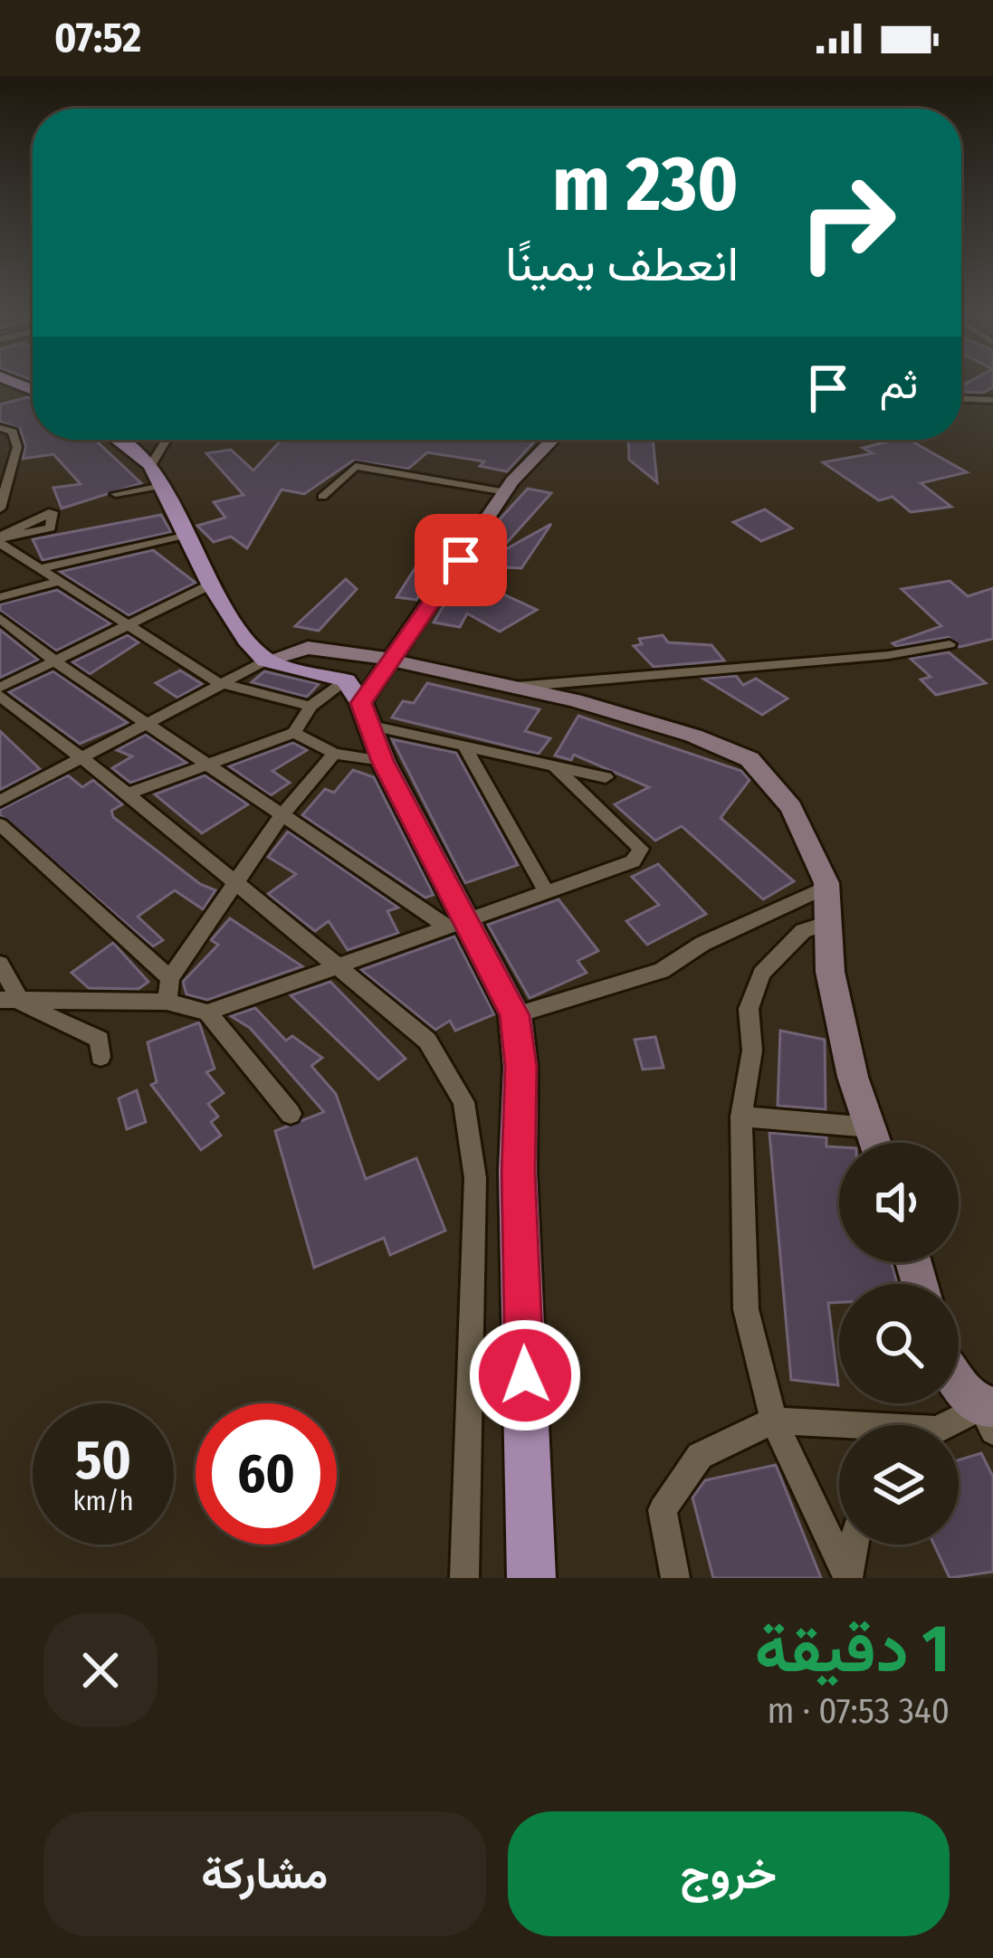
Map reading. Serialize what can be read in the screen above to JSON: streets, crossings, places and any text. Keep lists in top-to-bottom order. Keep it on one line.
{"page":{"status":"07:52","turn":["230 m","انعطف يمينًا"],"then":"ثم","speed":"50 km/h","limit":"60","heading":["1 دقيقة","340 m · 07:53"],"buttons":["خروج","مشاركة"]}}
